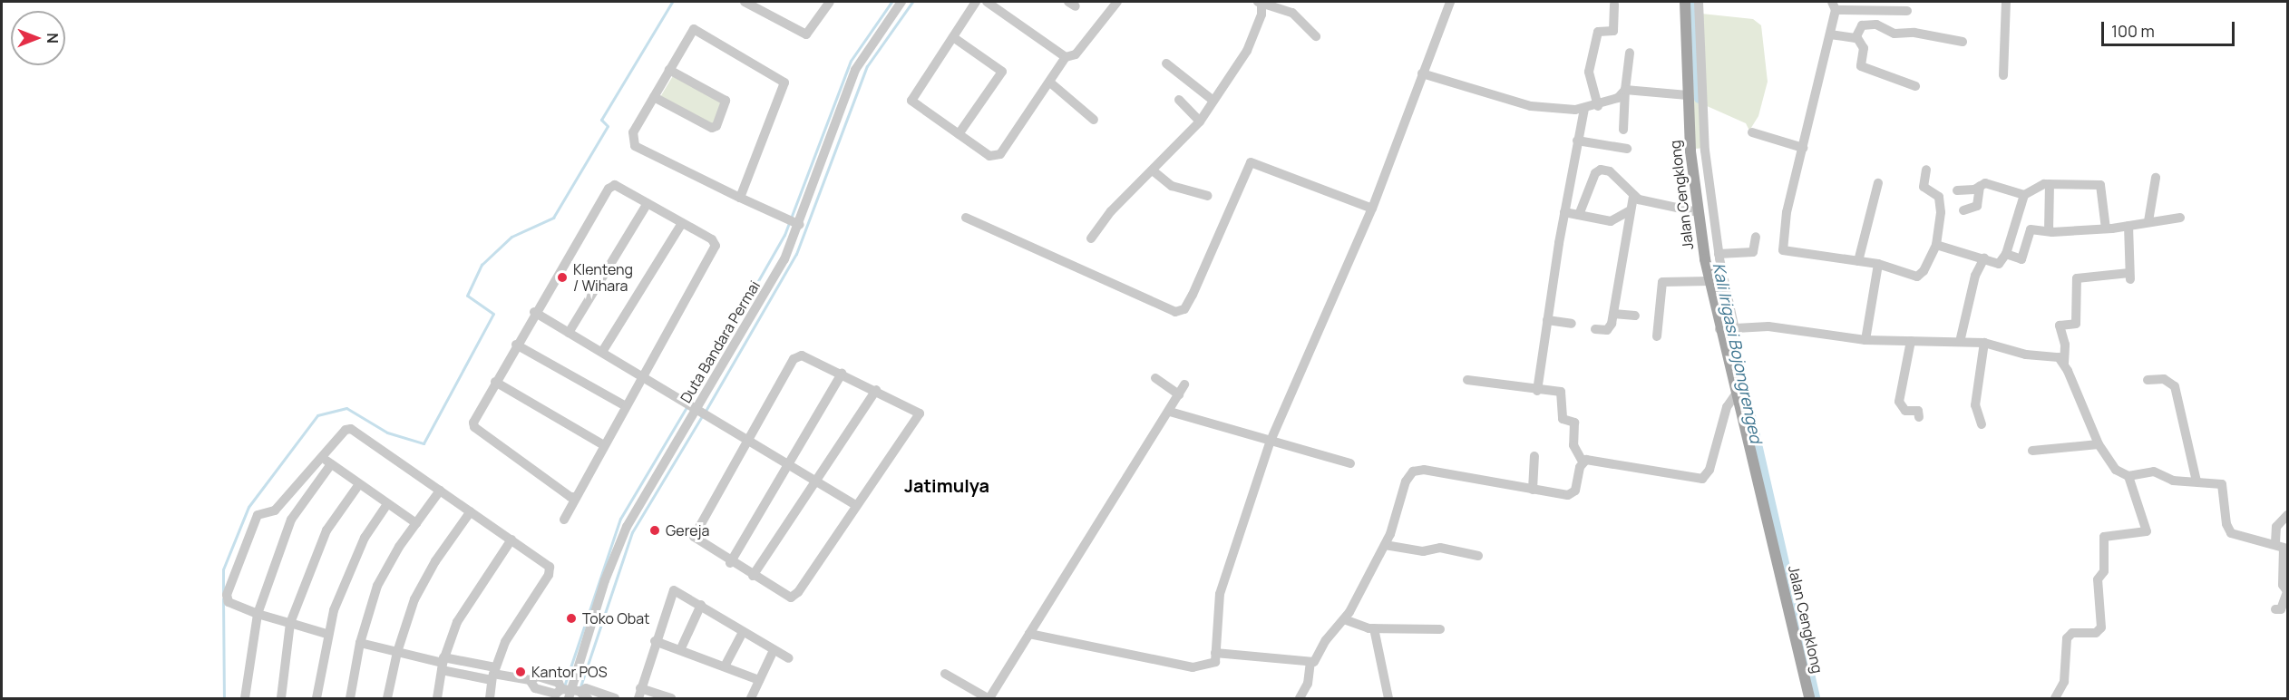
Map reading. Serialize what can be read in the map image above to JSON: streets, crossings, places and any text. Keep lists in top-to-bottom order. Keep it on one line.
{"streets":{"main road":["Jalan Cengklong"],"street":["Duta Bandara Permai"]},"districts":["Jatimulya"],"water":["Kali Irigasi Bojongrenged"],"places":["Klenteng / Wihara","Gereja","Toko Obat","Kantor POS"],"scale_bar":"100 m","north":"right"}
